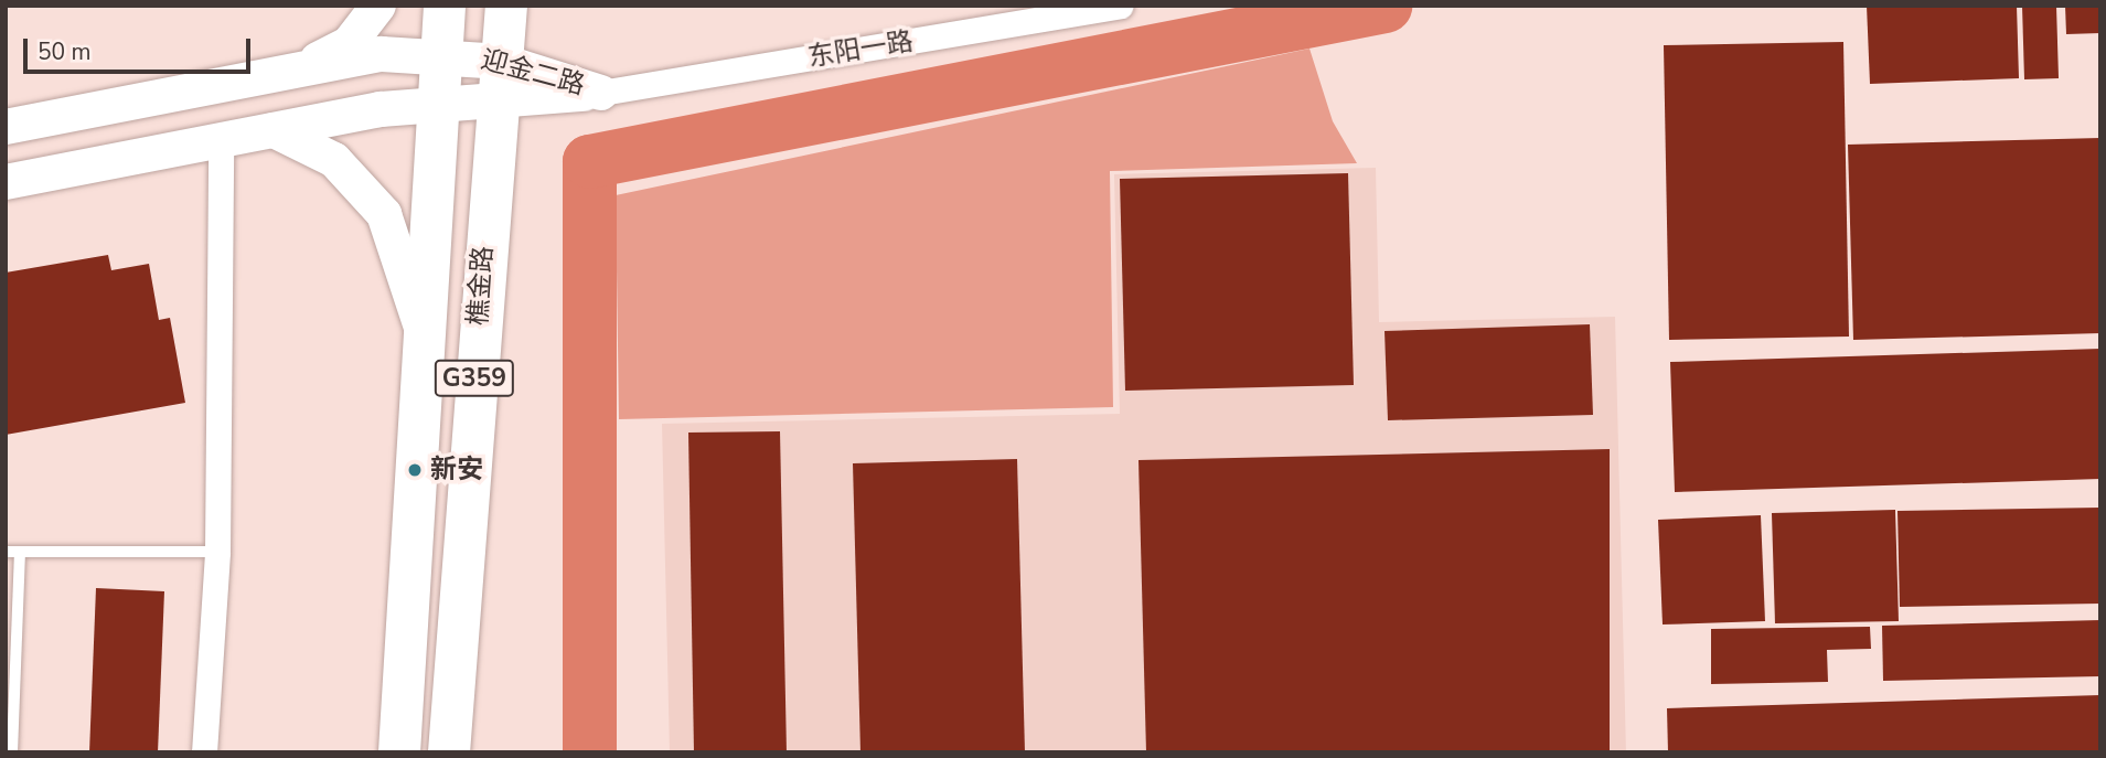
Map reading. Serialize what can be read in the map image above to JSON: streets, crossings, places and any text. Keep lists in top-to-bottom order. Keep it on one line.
{"streets":{"highway":["樵金路","G359"],"street":["东阳一路","迎金二路"]},"crossings":[["东阳一路","迎金二路"],["迎金二路","樵金路"]],"places":["新安"],"scale_bar":"50 m"}
